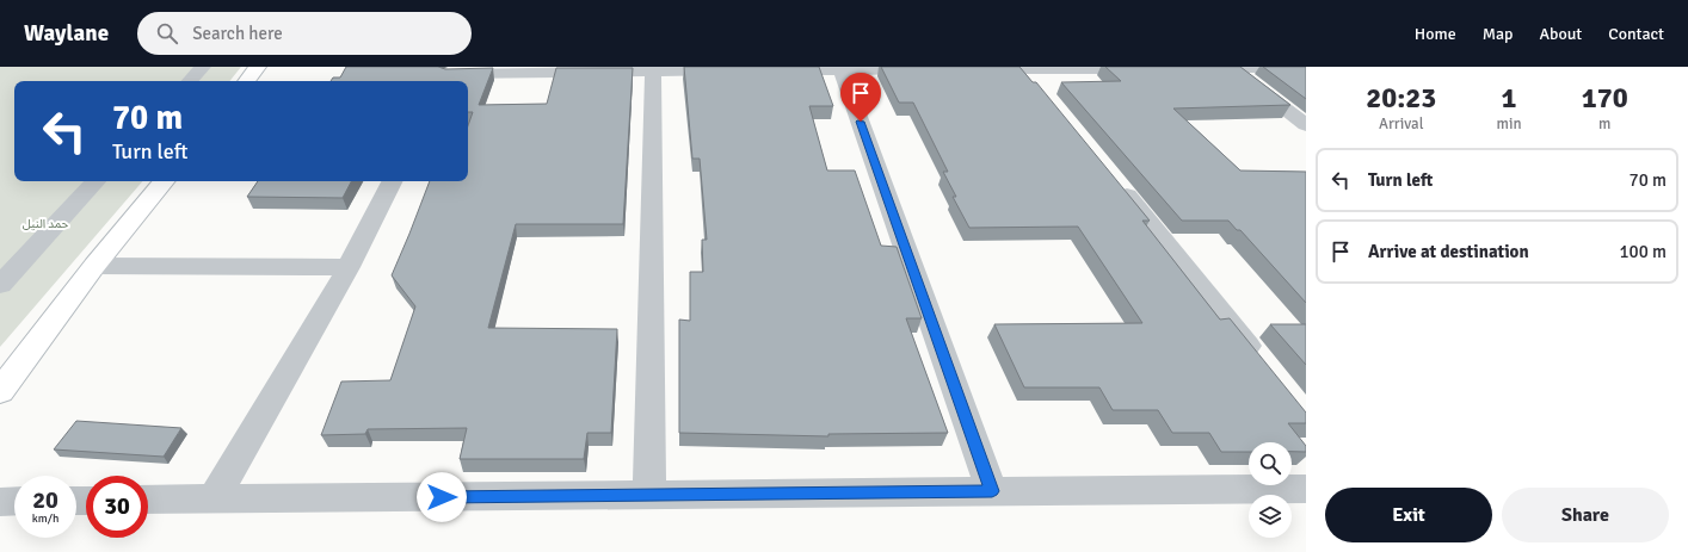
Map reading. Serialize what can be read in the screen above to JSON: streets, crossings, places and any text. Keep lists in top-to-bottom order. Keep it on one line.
{"parks":["حمد النيل"],"page":{"header":"Waylane","search":"Search here","nav":["Home","Map","About","Contact"],"eta":["20:23","Arrival","1","min","170","m"],"turn":["70 m","Turn left"],"list":[{"name":"Turn left","value":"70 m"},{"name":"Arrive at destination","value":"100 m"}],"speed":"20 km/h","limit":"30","buttons":["Exit","Share"]}}
